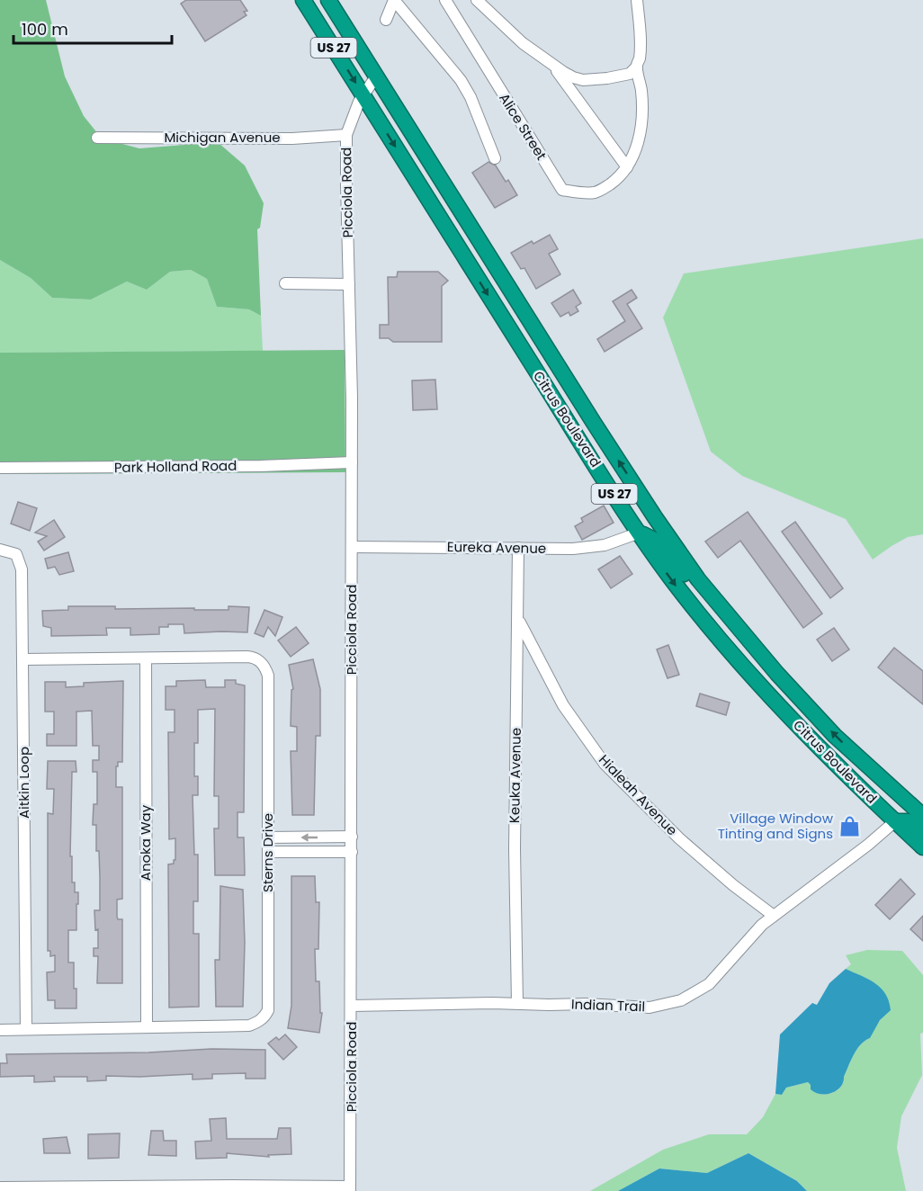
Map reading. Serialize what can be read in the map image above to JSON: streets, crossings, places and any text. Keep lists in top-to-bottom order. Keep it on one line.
{"streets":{"highway":["US 27","Citrus Boulevard"],"street":["Alice Street","Michigan Avenue","Picciola Road","Park Holland Road","Eureka Avenue","Keuka Avenue","Aitkin Loop","Hialeah Avenue","Anoka Way","Sterns Drive","Indian Trail"]},"crossings":[["Michigan Avenue","Picciola Road"],["Picciola Road","Citrus Boulevard"],["Picciola Road","Park Holland Road"],["Picciola Road","Eureka Avenue"],["Picciola Road","Indian Trail"],["Citrus Boulevard","Eureka Avenue"],["Citrus Boulevard","Indian Trail"],["Eureka Avenue","Keuka Avenue"],["Keuka Avenue","Hialeah Avenue"],["Keuka Avenue","Indian Trail"],["Aitkin Loop","Sterns Drive"],["Hialeah Avenue","Indian Trail"],["Anoka Way","Sterns Drive"]],"places":{"shop":["Village Window Tinting and Signs"]},"scale_bar":"100 m"}
